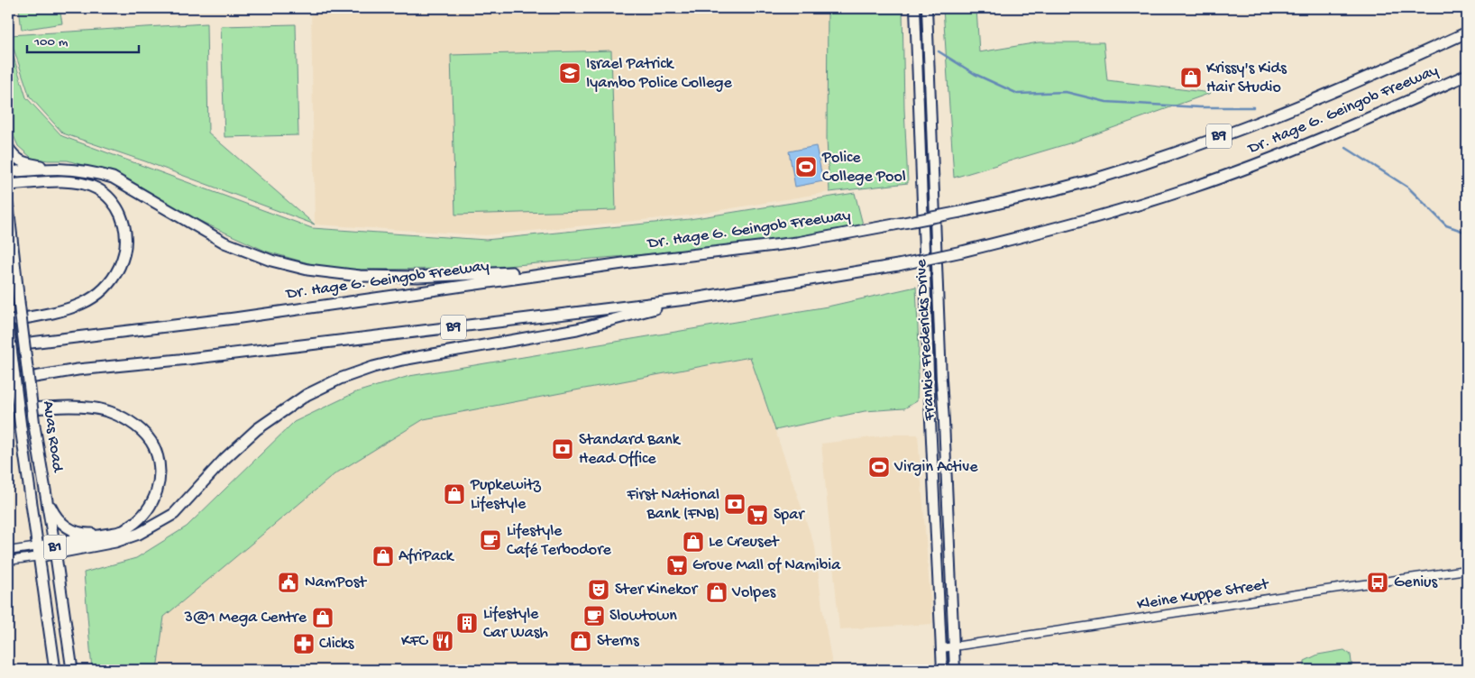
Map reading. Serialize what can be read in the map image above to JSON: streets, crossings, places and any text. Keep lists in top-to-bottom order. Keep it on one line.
{"streets":{"highway":["Dr. Hage G. Geingob Freeway","B9","Auas Road","B1"],"main road":["Frankie Fredericks Drive"],"street":["Kleine Kuppe Street"]},"crossings":[["Frankie Fredericks Drive","Kleine Kuppe Street"]],"places":{"school or university":["Israel Patrick Iyambo Police College"],"shop":["Krissy's Kids Hair Studio","Pupkewitz Lifestyle","Le Creuset","AfriPack","Volpes","3@1 Mega Centre","Sterns"],"sports":["Police College Pool","Virgin Active"],"bank":["Standard Bank Head Office","First National Bank (FNB)"],"supermarket":["Spar","Grove Mall of Namibia"],"cafe":["Lifestyle Café Terbodore","Slowtown"],"public building":["NamPost"],"bus stop":["Genius"],"theatre":["Ster Kinekor"],"building":["Lifestyle Car Wash"],"restaurant":["KFC"],"pharmacy":["Clicks"]},"scale_bar":"100 m"}
